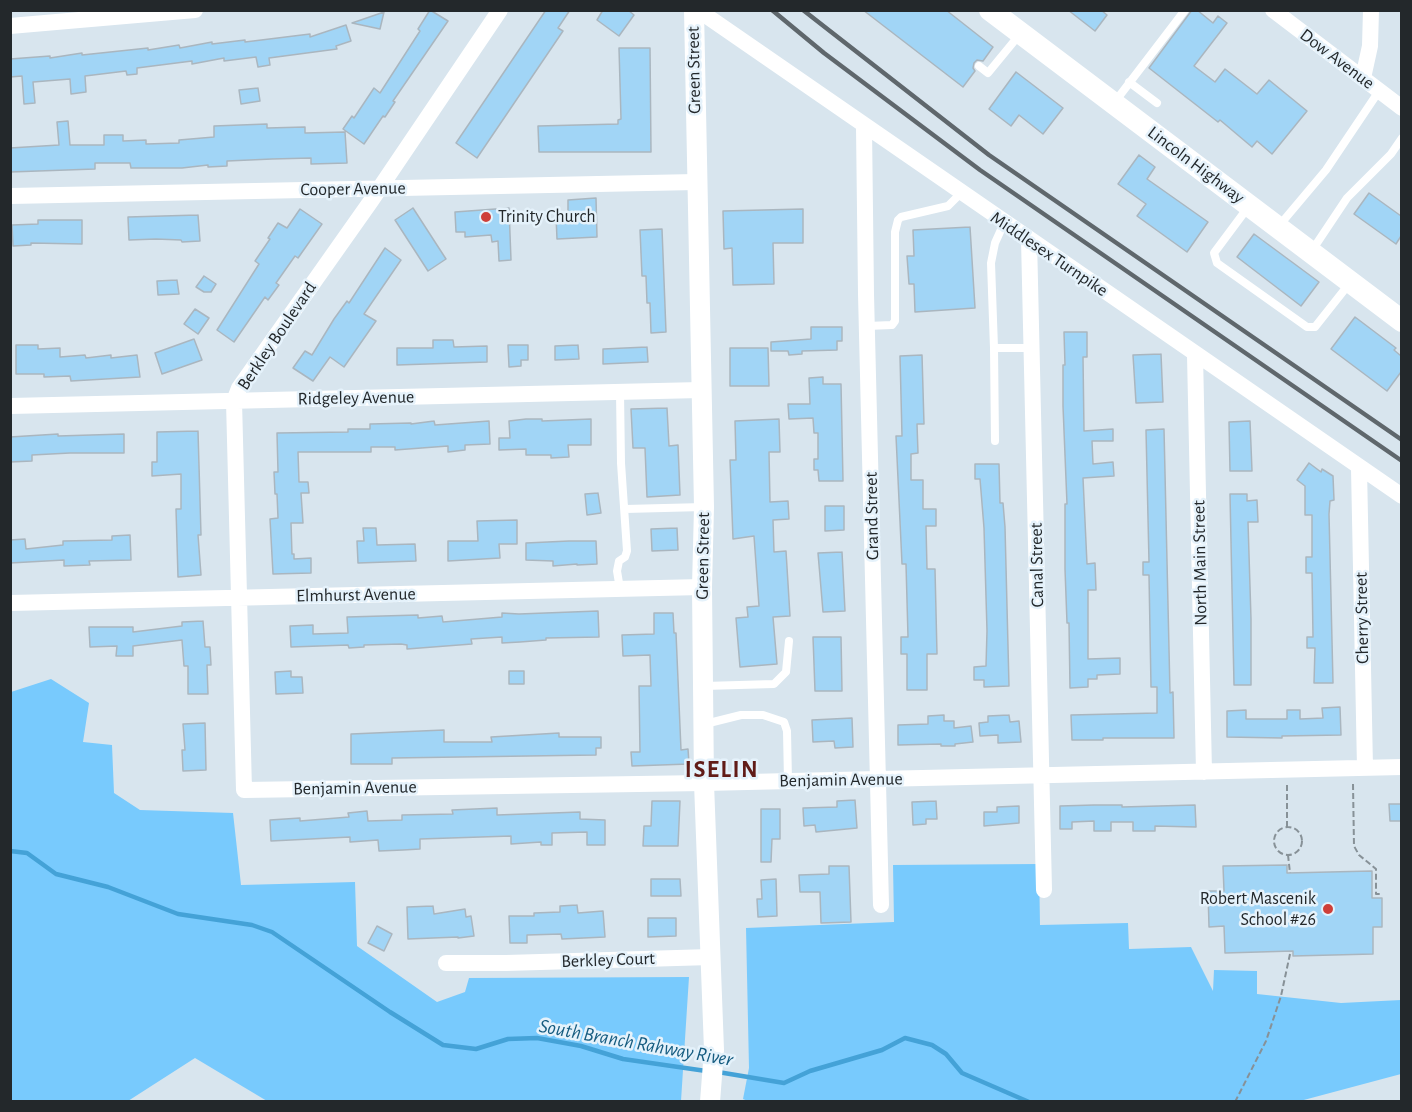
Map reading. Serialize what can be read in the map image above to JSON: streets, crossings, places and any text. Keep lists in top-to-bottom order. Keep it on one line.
{"streets":{"main road":["Lincoln Highway"],"street":["Dow Avenue","Green Street","Cooper Avenue","Middlesex Turnpike","Berkley Boulevard","Ridgeley Avenue","Grand Street","North Main Street","Canal Street","Elmhurst Avenue","Cherry Street","Benjamin Avenue","Berkley Court"]},"crossings":[["Green Street","Cooper Avenue"],["Green Street","Middlesex Turnpike"],["Green Street","Ridgeley Avenue"],["Green Street","Elmhurst Avenue"],["Green Street","Benjamin Avenue"],["Green Street","Berkley Court"],["Cooper Avenue","Berkley Boulevard"],["Middlesex Turnpike","Grand Street"],["Middlesex Turnpike","North Main Street"],["Middlesex Turnpike","Canal Street"],["Middlesex Turnpike","Cherry Street"],["Berkley Boulevard","Ridgeley Avenue"],["Berkley Boulevard","Elmhurst Avenue"],["Berkley Boulevard","Benjamin Avenue"],["Grand Street","Benjamin Avenue"],["North Main Street","Benjamin Avenue"],["Canal Street","Benjamin Avenue"],["Cherry Street","Benjamin Avenue"]],"districts":["ISELIN"],"water":["South Branch Rahway River"],"places":["Trinity Church","Robert Mascenik School #26"]}
